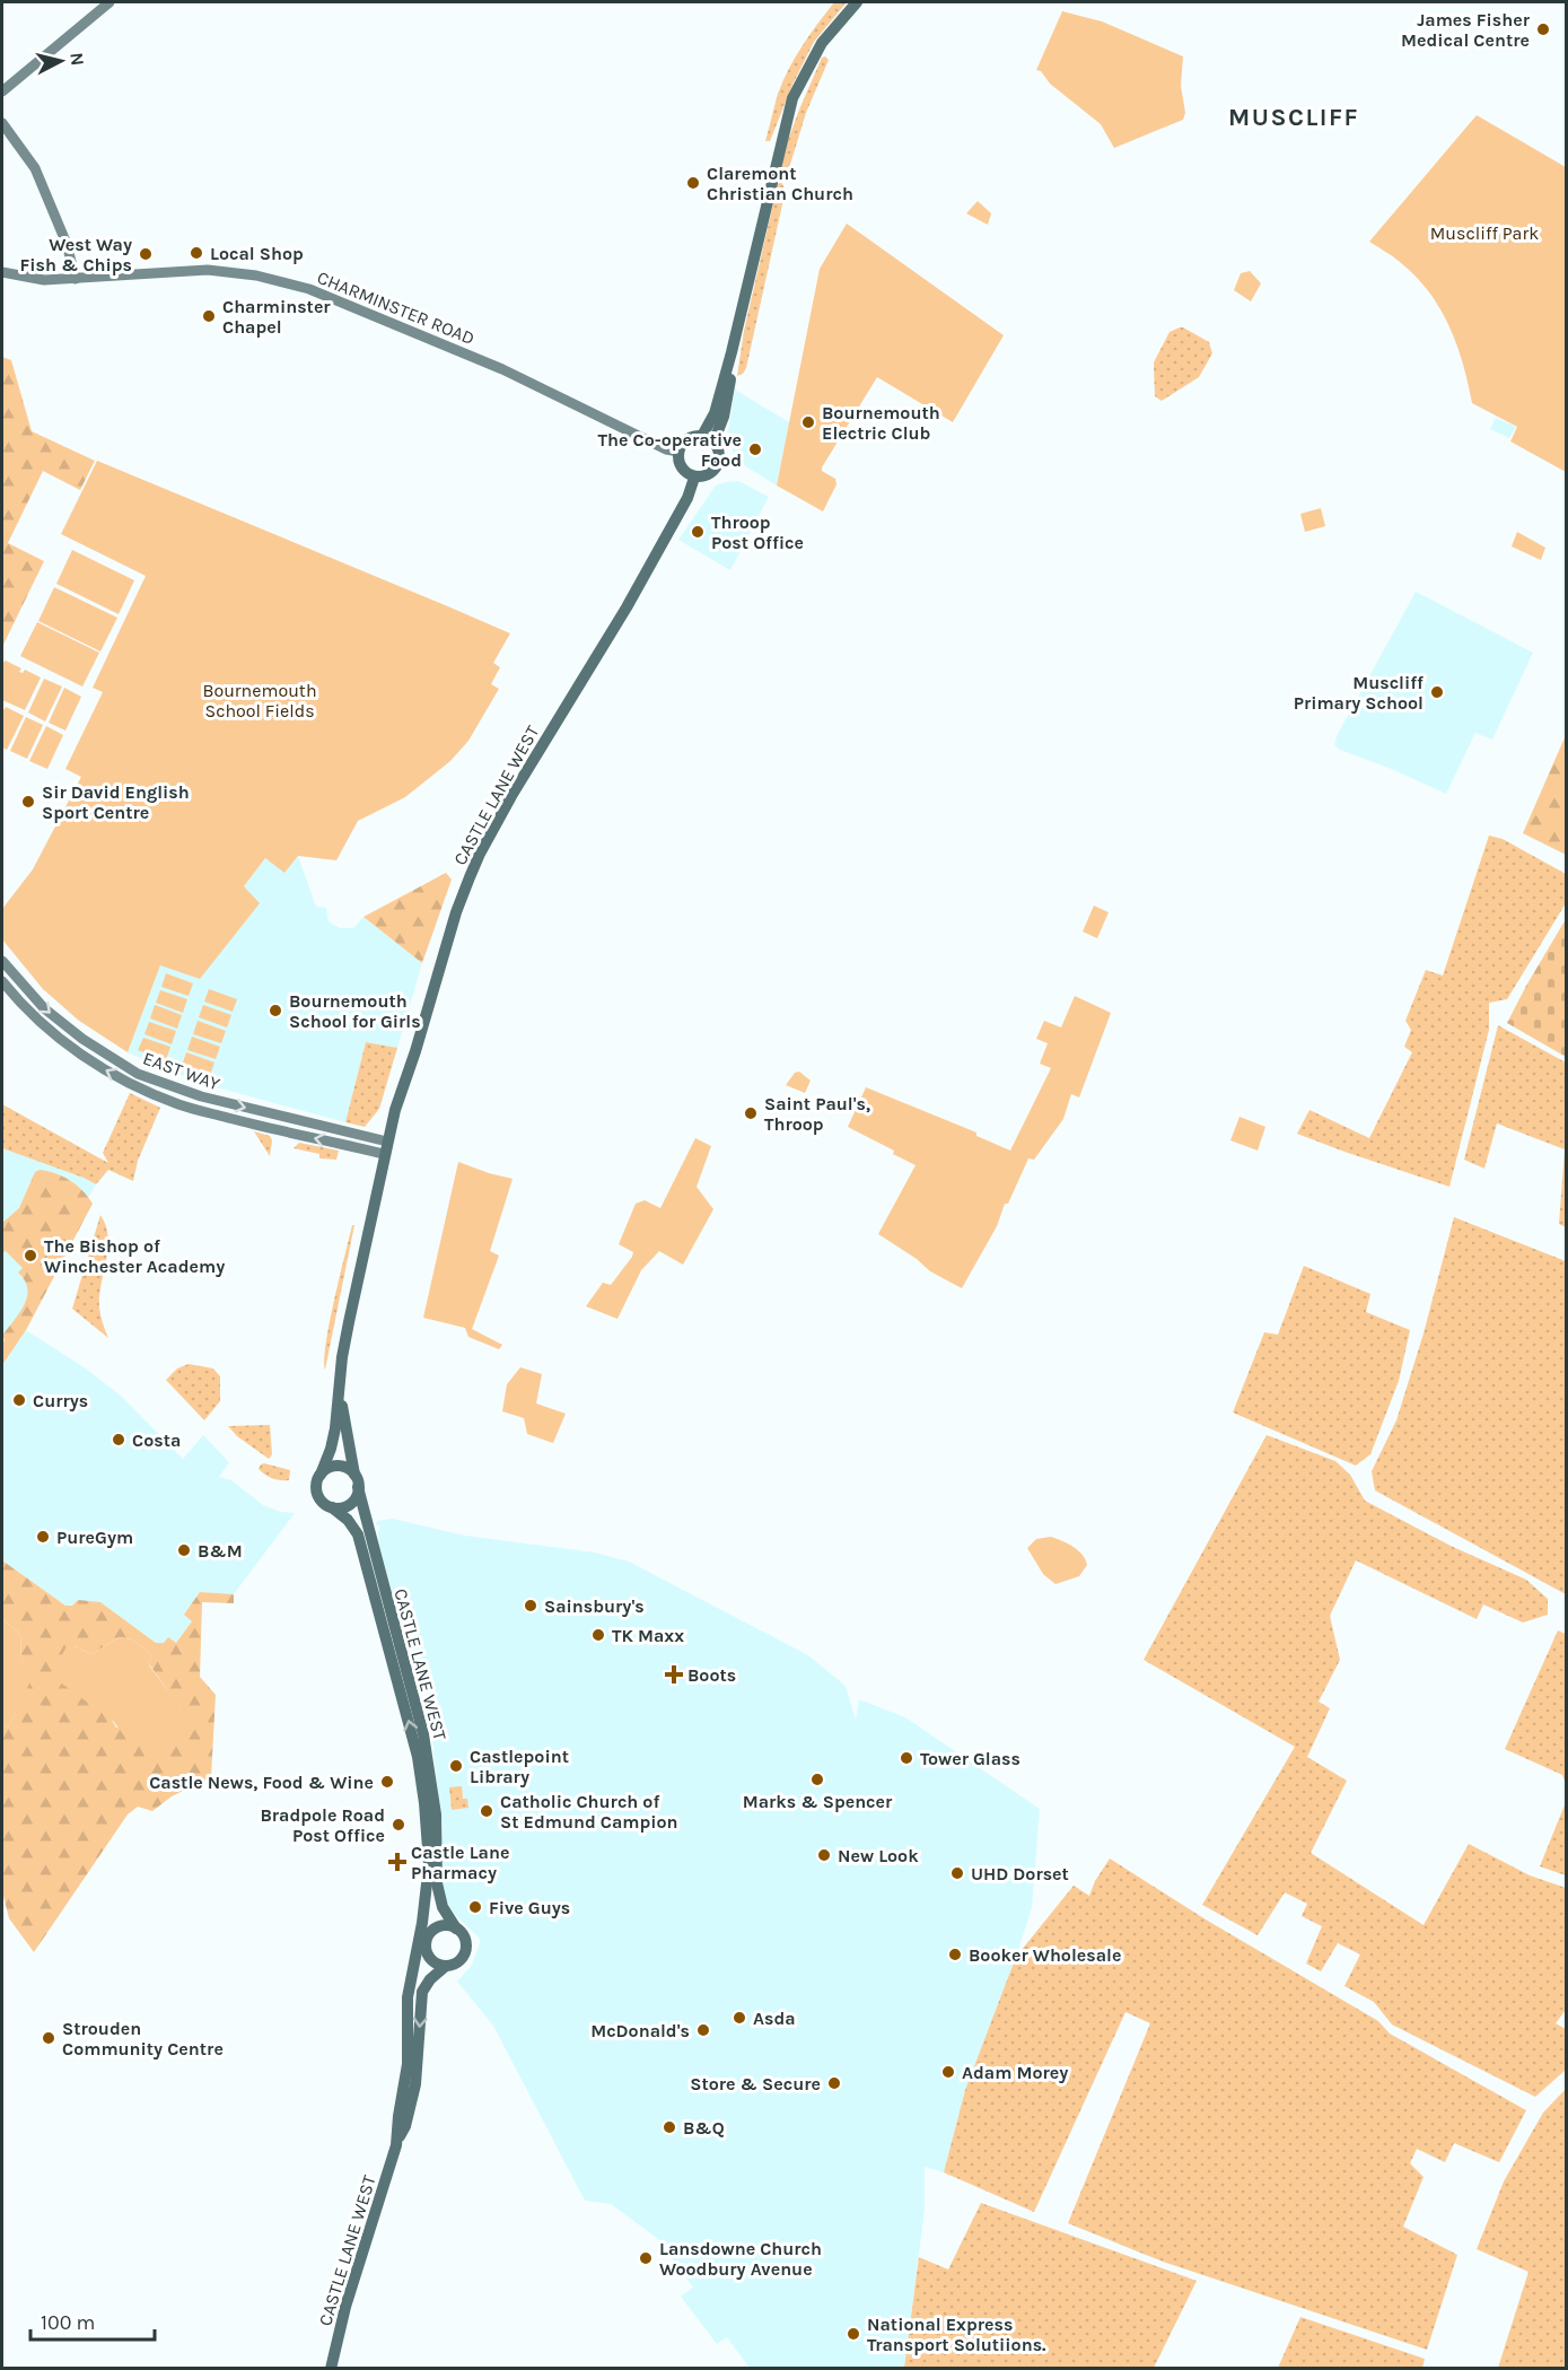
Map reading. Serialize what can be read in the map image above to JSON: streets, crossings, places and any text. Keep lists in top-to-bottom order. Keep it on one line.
{"streets":{"main road":["CASTLE LANE WEST"],"street":["CHARMINSTER ROAD","EAST WAY"]},"crossings":[["CHARMINSTER ROAD","CASTLE LANE WEST"],["CASTLE LANE WEST","EAST WAY"]],"districts":["MUSCLIFF"],"parks":["Muscliff Park","Bournemouth School Fields"],"places":{"other":["James Fisher Medical Centre","Claremont Christian Church","Local Shop","West Way Fish & Chips","Charminster Chapel","Bournemouth Electric Club","The Co-operative Food","Throop Post Office","Muscliff Primary School","Sir David English Sport Centre","Bournemouth School for Girls","Saint Paul's, Throop","The Bishop of Winchester Academy","Currys","Costa","PureGym","B&M","Sainsbury's","TK Maxx","Tower Glass","Castlepoint Library","Marks & Spencer","Castle News, Food & Wine","Catholic Church of St Edmund Campion","Bradpole Road Post Office","New Look","UHD Dorset","Five Guys","Booker Wholesale","Asda","McDonald's","Strouden Community Centre","Adam Morey","Store & Secure","B&Q","Lansdowne Church Woodbury Avenue","National Express Transport Solutiions."],"health":["Boots","Castle Lane Pharmacy"]},"scale_bar":"100 m","north":"right"}
